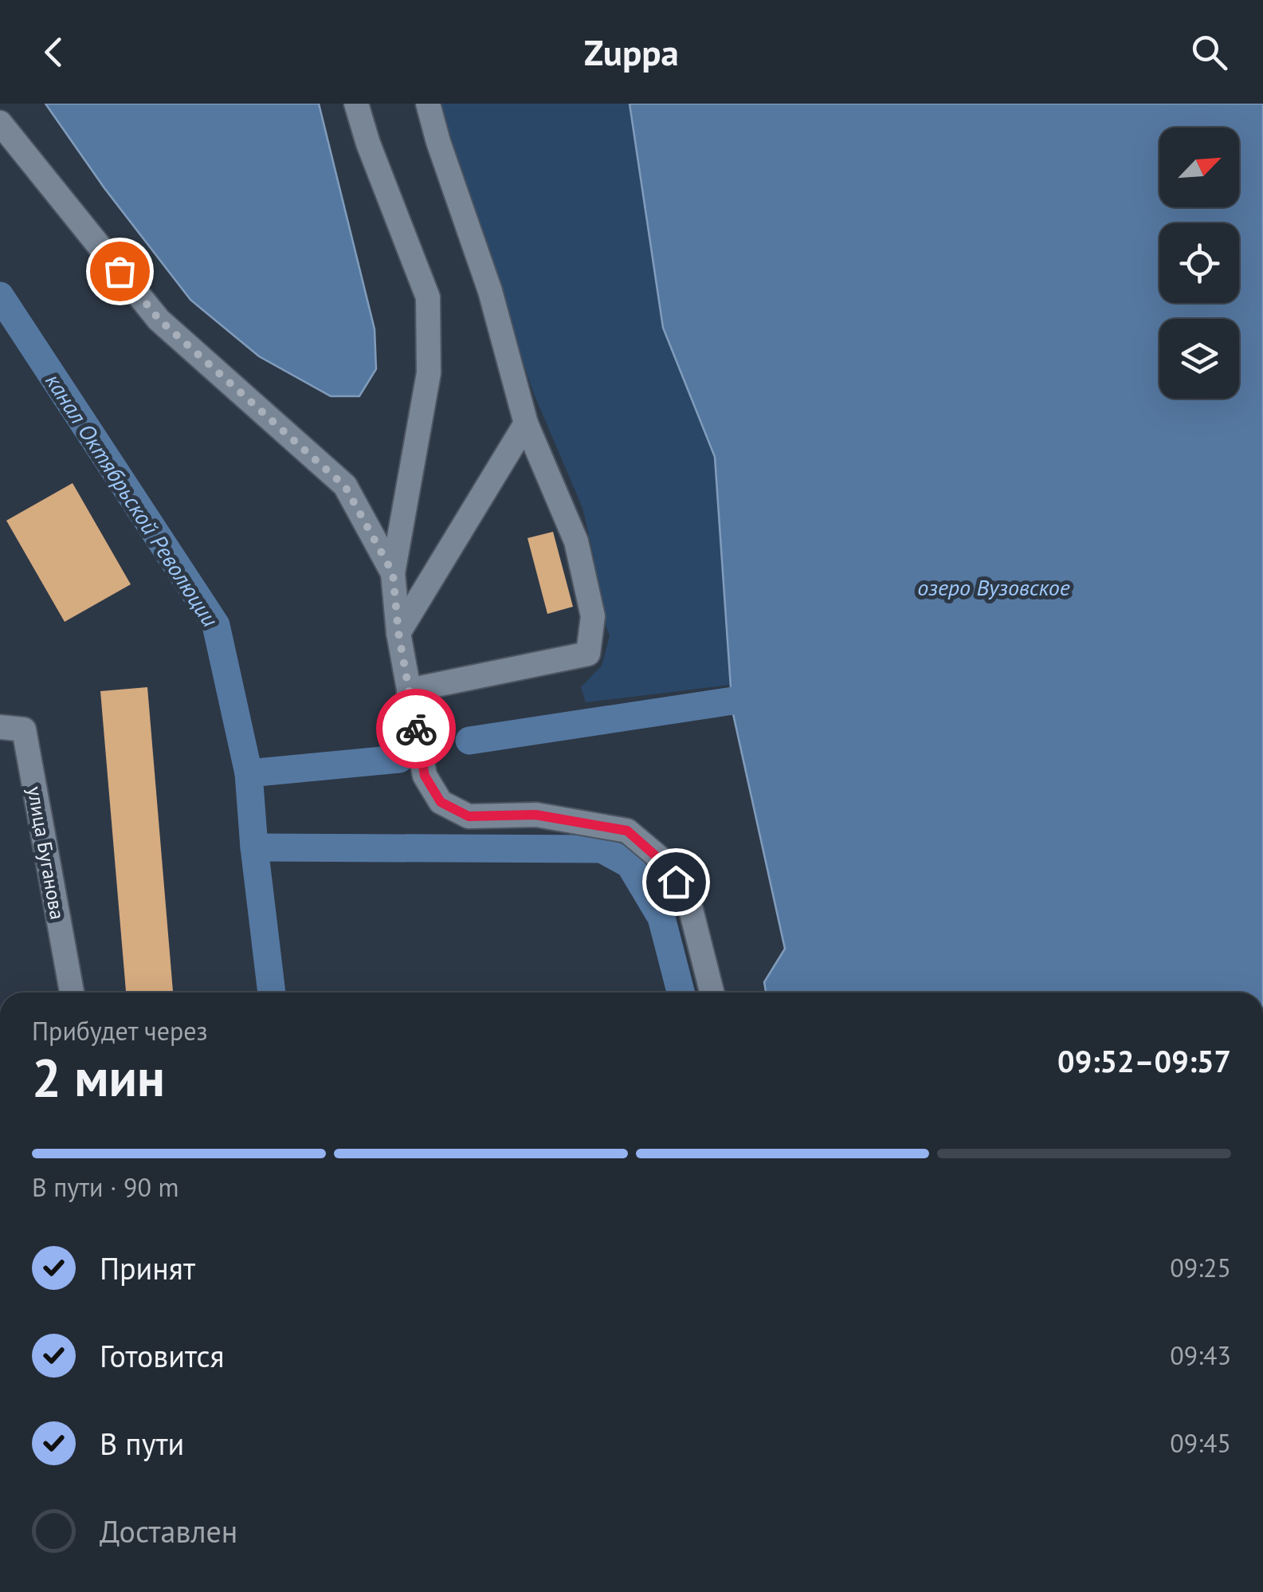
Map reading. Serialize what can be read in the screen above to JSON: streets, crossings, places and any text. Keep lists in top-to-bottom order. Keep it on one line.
{"streets":{"street":["улица Буганова"]},"water":["канал Октябрьской Революции","озеро Вузовское"],"north":"top right","page":{"header":"Zuppa","heading":["2 мин","Прибудет через","09:52–09:57"],"bar":"В пути · 90 m","list":[["Принят","09:25"],["Готовится","09:43"],["В пути","09:45"],"Доставлен"]}}
